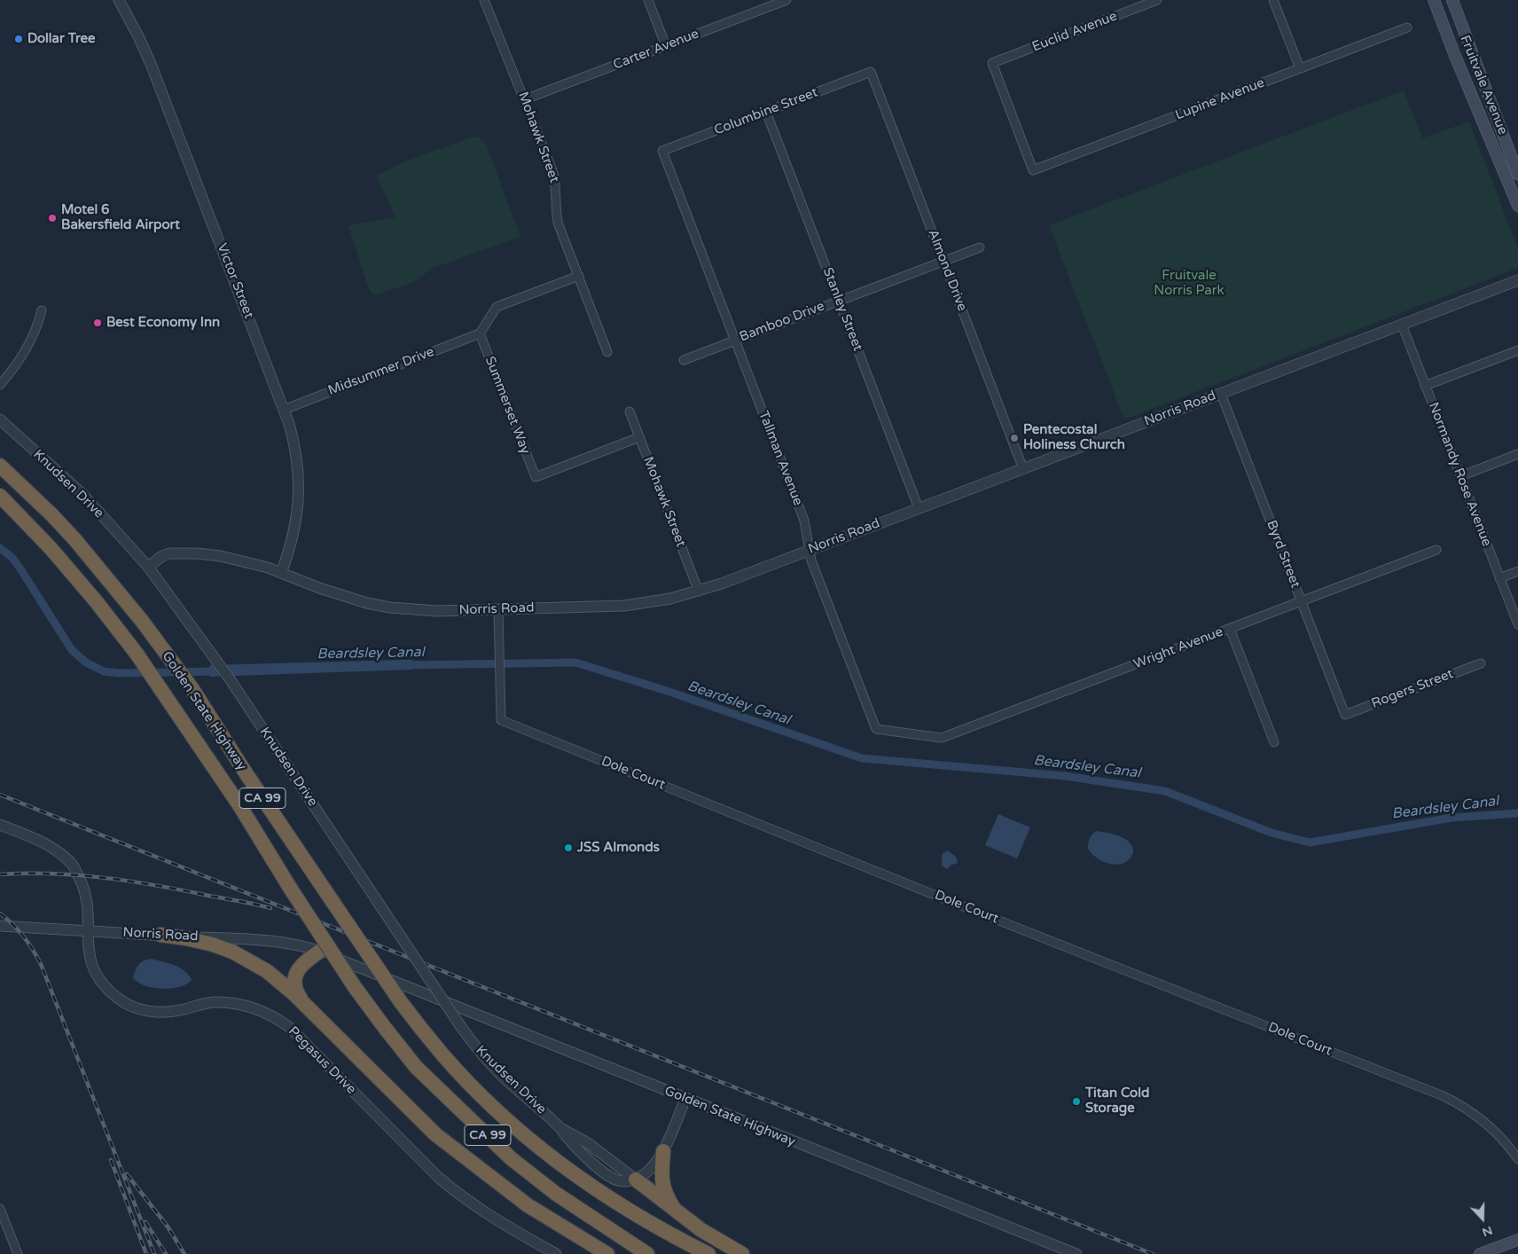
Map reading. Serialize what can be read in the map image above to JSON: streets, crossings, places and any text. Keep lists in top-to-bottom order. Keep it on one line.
{"streets":{"highway":["Golden State Highway","CA 99"],"main road":["Fruitvale Avenue"],"street":["Euclid Avenue","Carter Avenue","Lupine Avenue","Columbine Street","Mohawk Street","Almond Drive","Victor Street","Stanley Street","Bamboo Drive","Midsummer Drive","Summerset Way","Norris Road","Tallman Avenue","Normandy Rose Avenue","Knudsen Drive","Byrd Street","Wright Avenue","Rogers Street","Dole Court","Pegasus Drive"]},"crossings":[["Euclid Avenue","Lupine Avenue"],["Carter Avenue","Mohawk Street"],["Columbine Street","Almond Drive"],["Columbine Street","Stanley Street"],["Columbine Street","Tallman Avenue"],["Mohawk Street","Summerset Way"],["Mohawk Street","Norris Road"],["Almond Drive","Bamboo Drive"],["Almond Drive","Norris Road"],["Victor Street","Midsummer Drive"],["Victor Street","Norris Road"],["Stanley Street","Bamboo Drive"],["Stanley Street","Norris Road"],["Bamboo Drive","Tallman Avenue"],["Midsummer Drive","Summerset Way"],["Norris Road","Tallman Avenue"],["Norris Road","Normandy Rose Avenue"],["Norris Road","Knudsen Drive"],["Norris Road","Byrd Street"],["Norris Road","Golden State Highway"],["Norris Road","Dole Court"],["Norris Road","Pegasus Drive"],["Tallman Avenue","Wright Avenue"],["Byrd Street","Wright Avenue"],["Byrd Street","Rogers Street"]],"water":["Beardsley Canal"],"parks":["Fruitvale Norris Park"],"places":["Dollar Tree","Motel 6 Bakersfield Airport","Best Economy Inn","Pentecostal Holiness Church","JSS Almonds","Titan Cold Storage"],"north":"bottom"}
